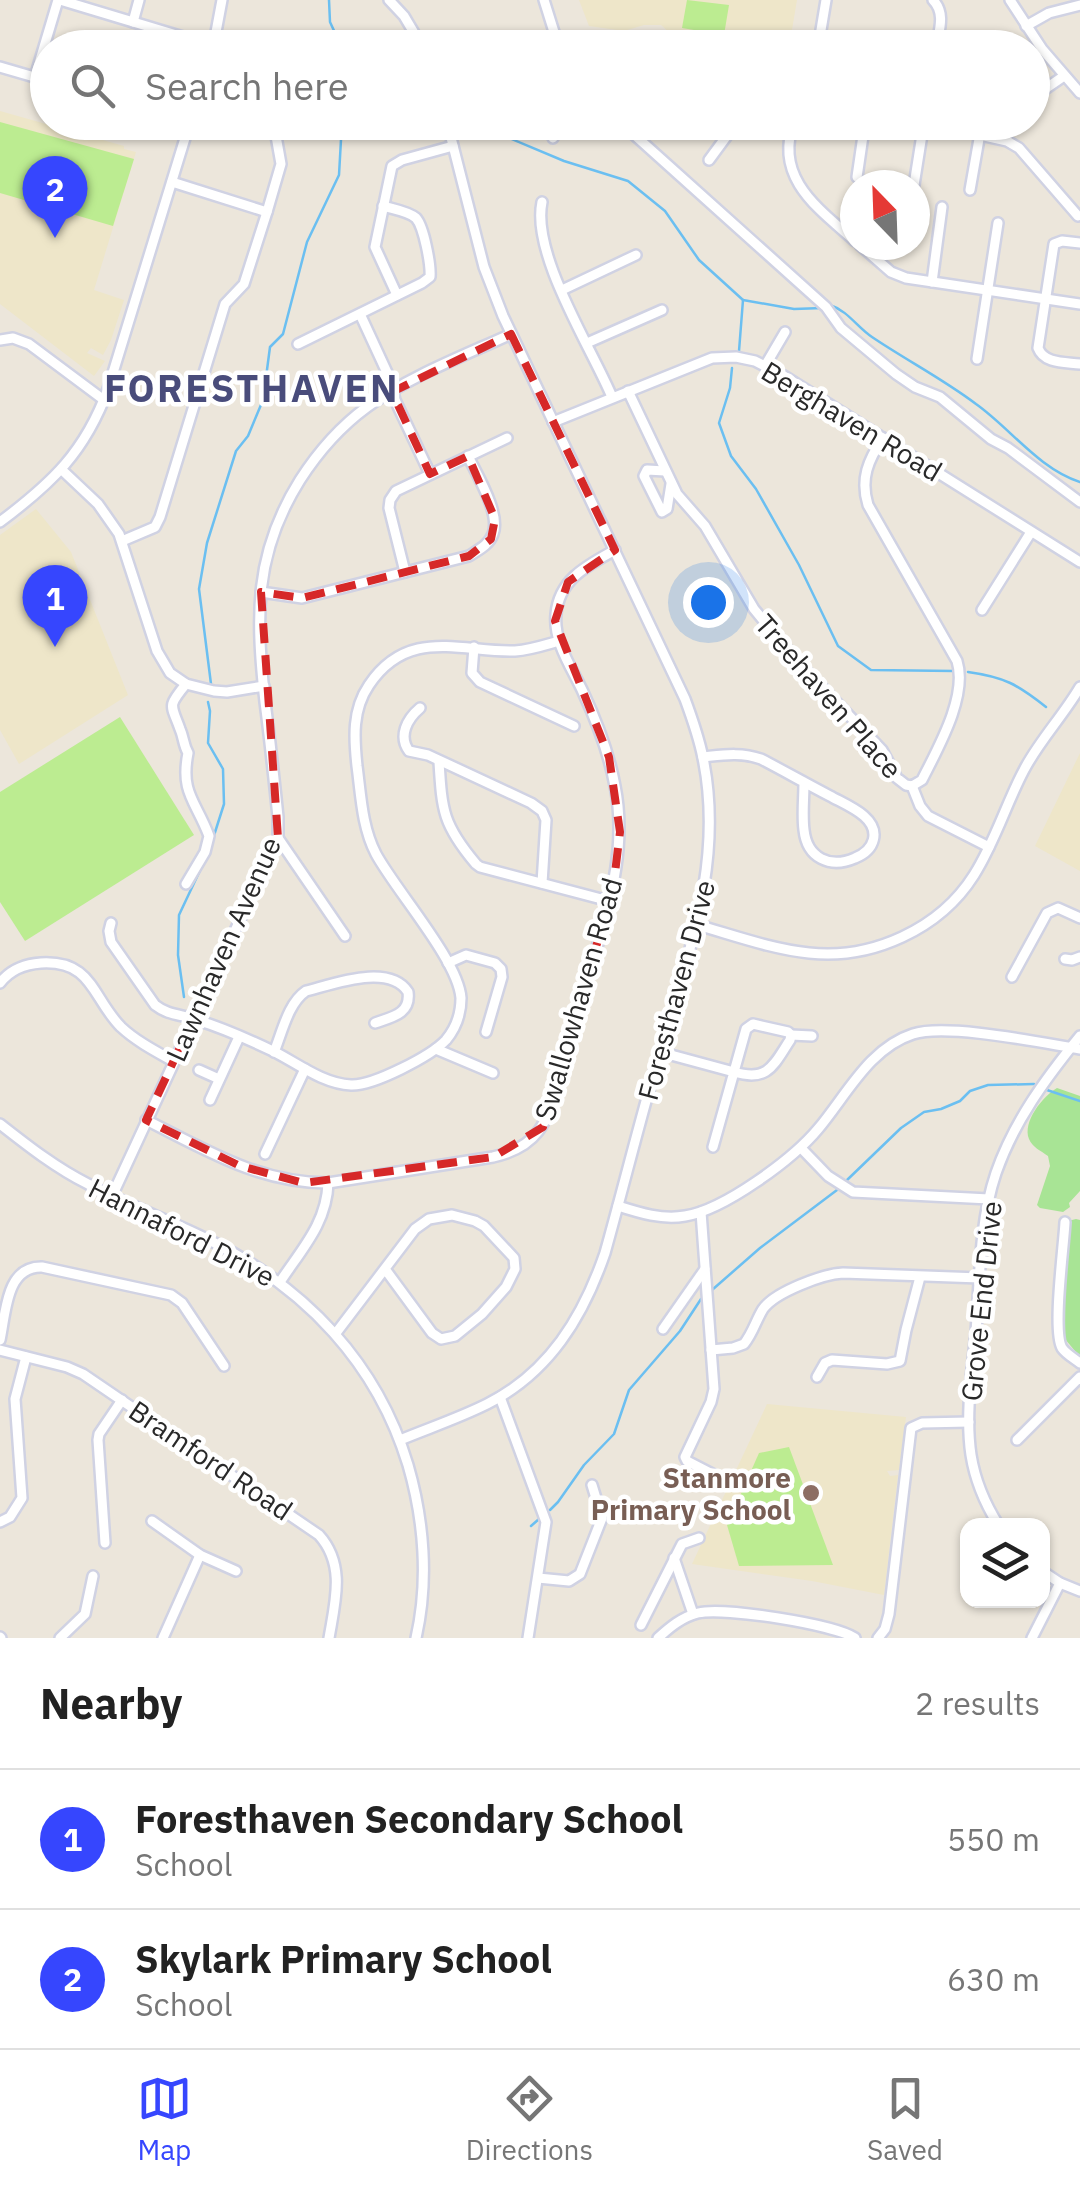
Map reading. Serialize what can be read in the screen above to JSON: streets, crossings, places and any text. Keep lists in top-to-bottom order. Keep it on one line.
{"streets":{"street":["Berghaven Road","Treehaven Place","Lawnhaven Avenue","Foresthaven Drive","Swallowhaven Road","Hannaford Drive","Grove End Drive","Bramford Road"]},"crossings":[["Berghaven Road","Treehaven Place"],["Berghaven Road","Foresthaven Drive"],["Lawnhaven Avenue","Foresthaven Drive"],["Lawnhaven Avenue","Swallowhaven Road"],["Lawnhaven Avenue","Hannaford Drive"],["Foresthaven Drive","Swallowhaven Road"],["Foresthaven Drive","Hannaford Drive"]],"districts":["FORESTHAVEN"],"places":["Stanmore Primary School"],"north":"top left","page":{"search":"Search here","pins":["2","1"],"heading":["Nearby","2 results"],"list":[{"mark":"1","name":"Foresthaven Secondary School","note":"School","value":"550 m"},{"mark":"2","name":"Skylark Primary School","note":"School","value":"630 m"}],"nav":["Map","Directions","Saved"]}}
